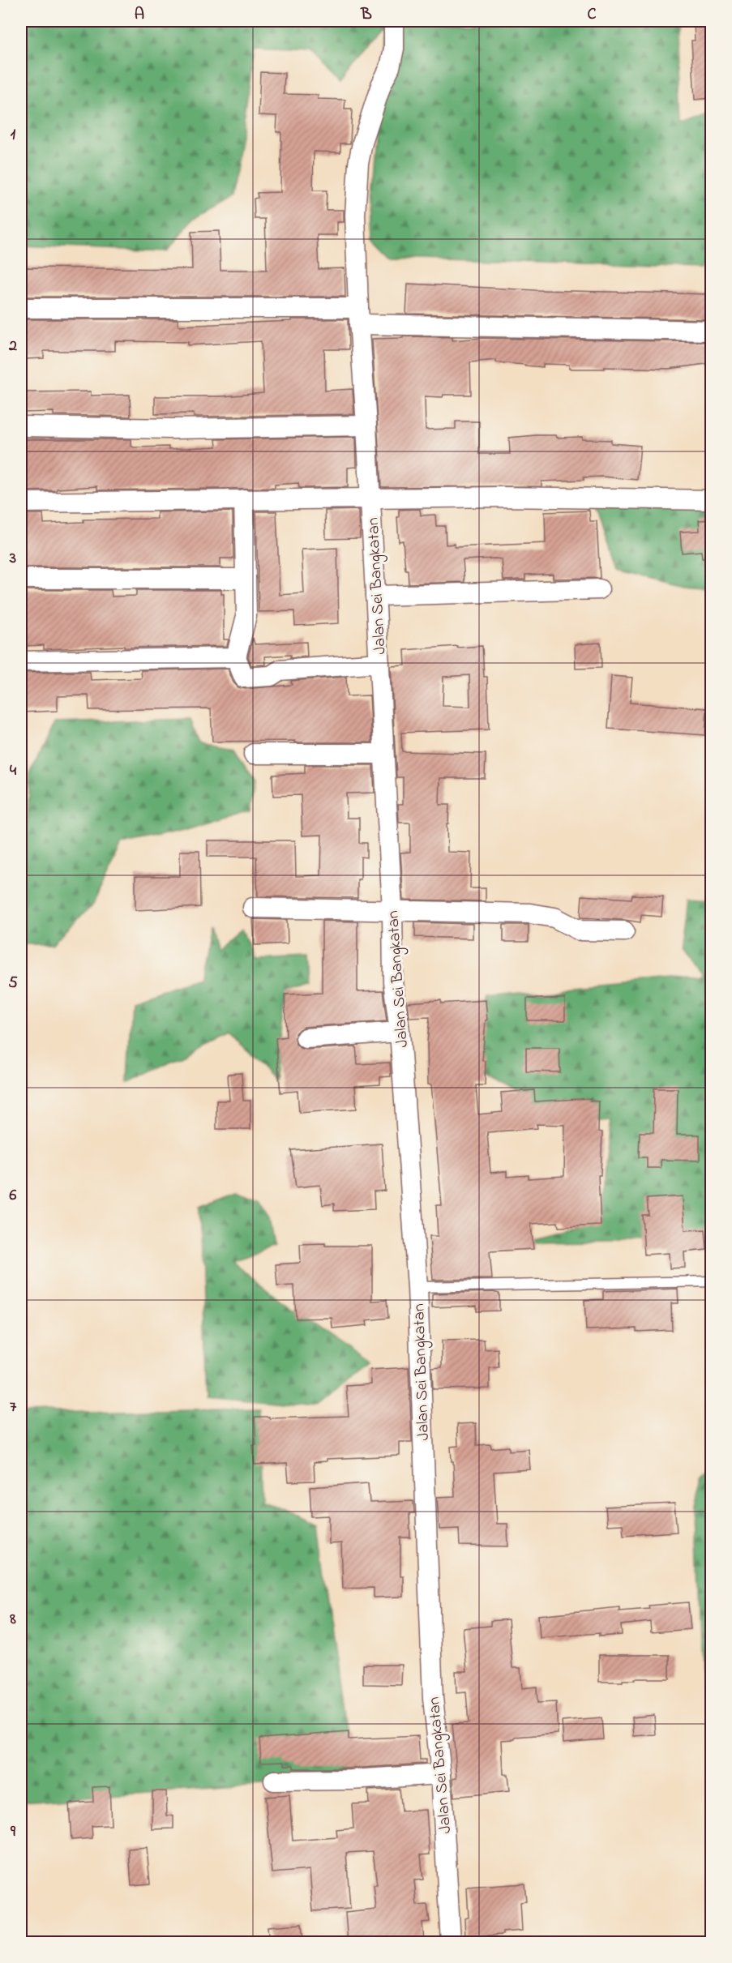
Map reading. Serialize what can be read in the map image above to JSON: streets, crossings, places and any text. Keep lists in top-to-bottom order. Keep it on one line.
{"streets":{"street":["Jalan Sei Bangkatan"]},"grid":{"columns":["A","B","C"],"rows":["1","2","3","4","5","6","7","8","9"]}}
